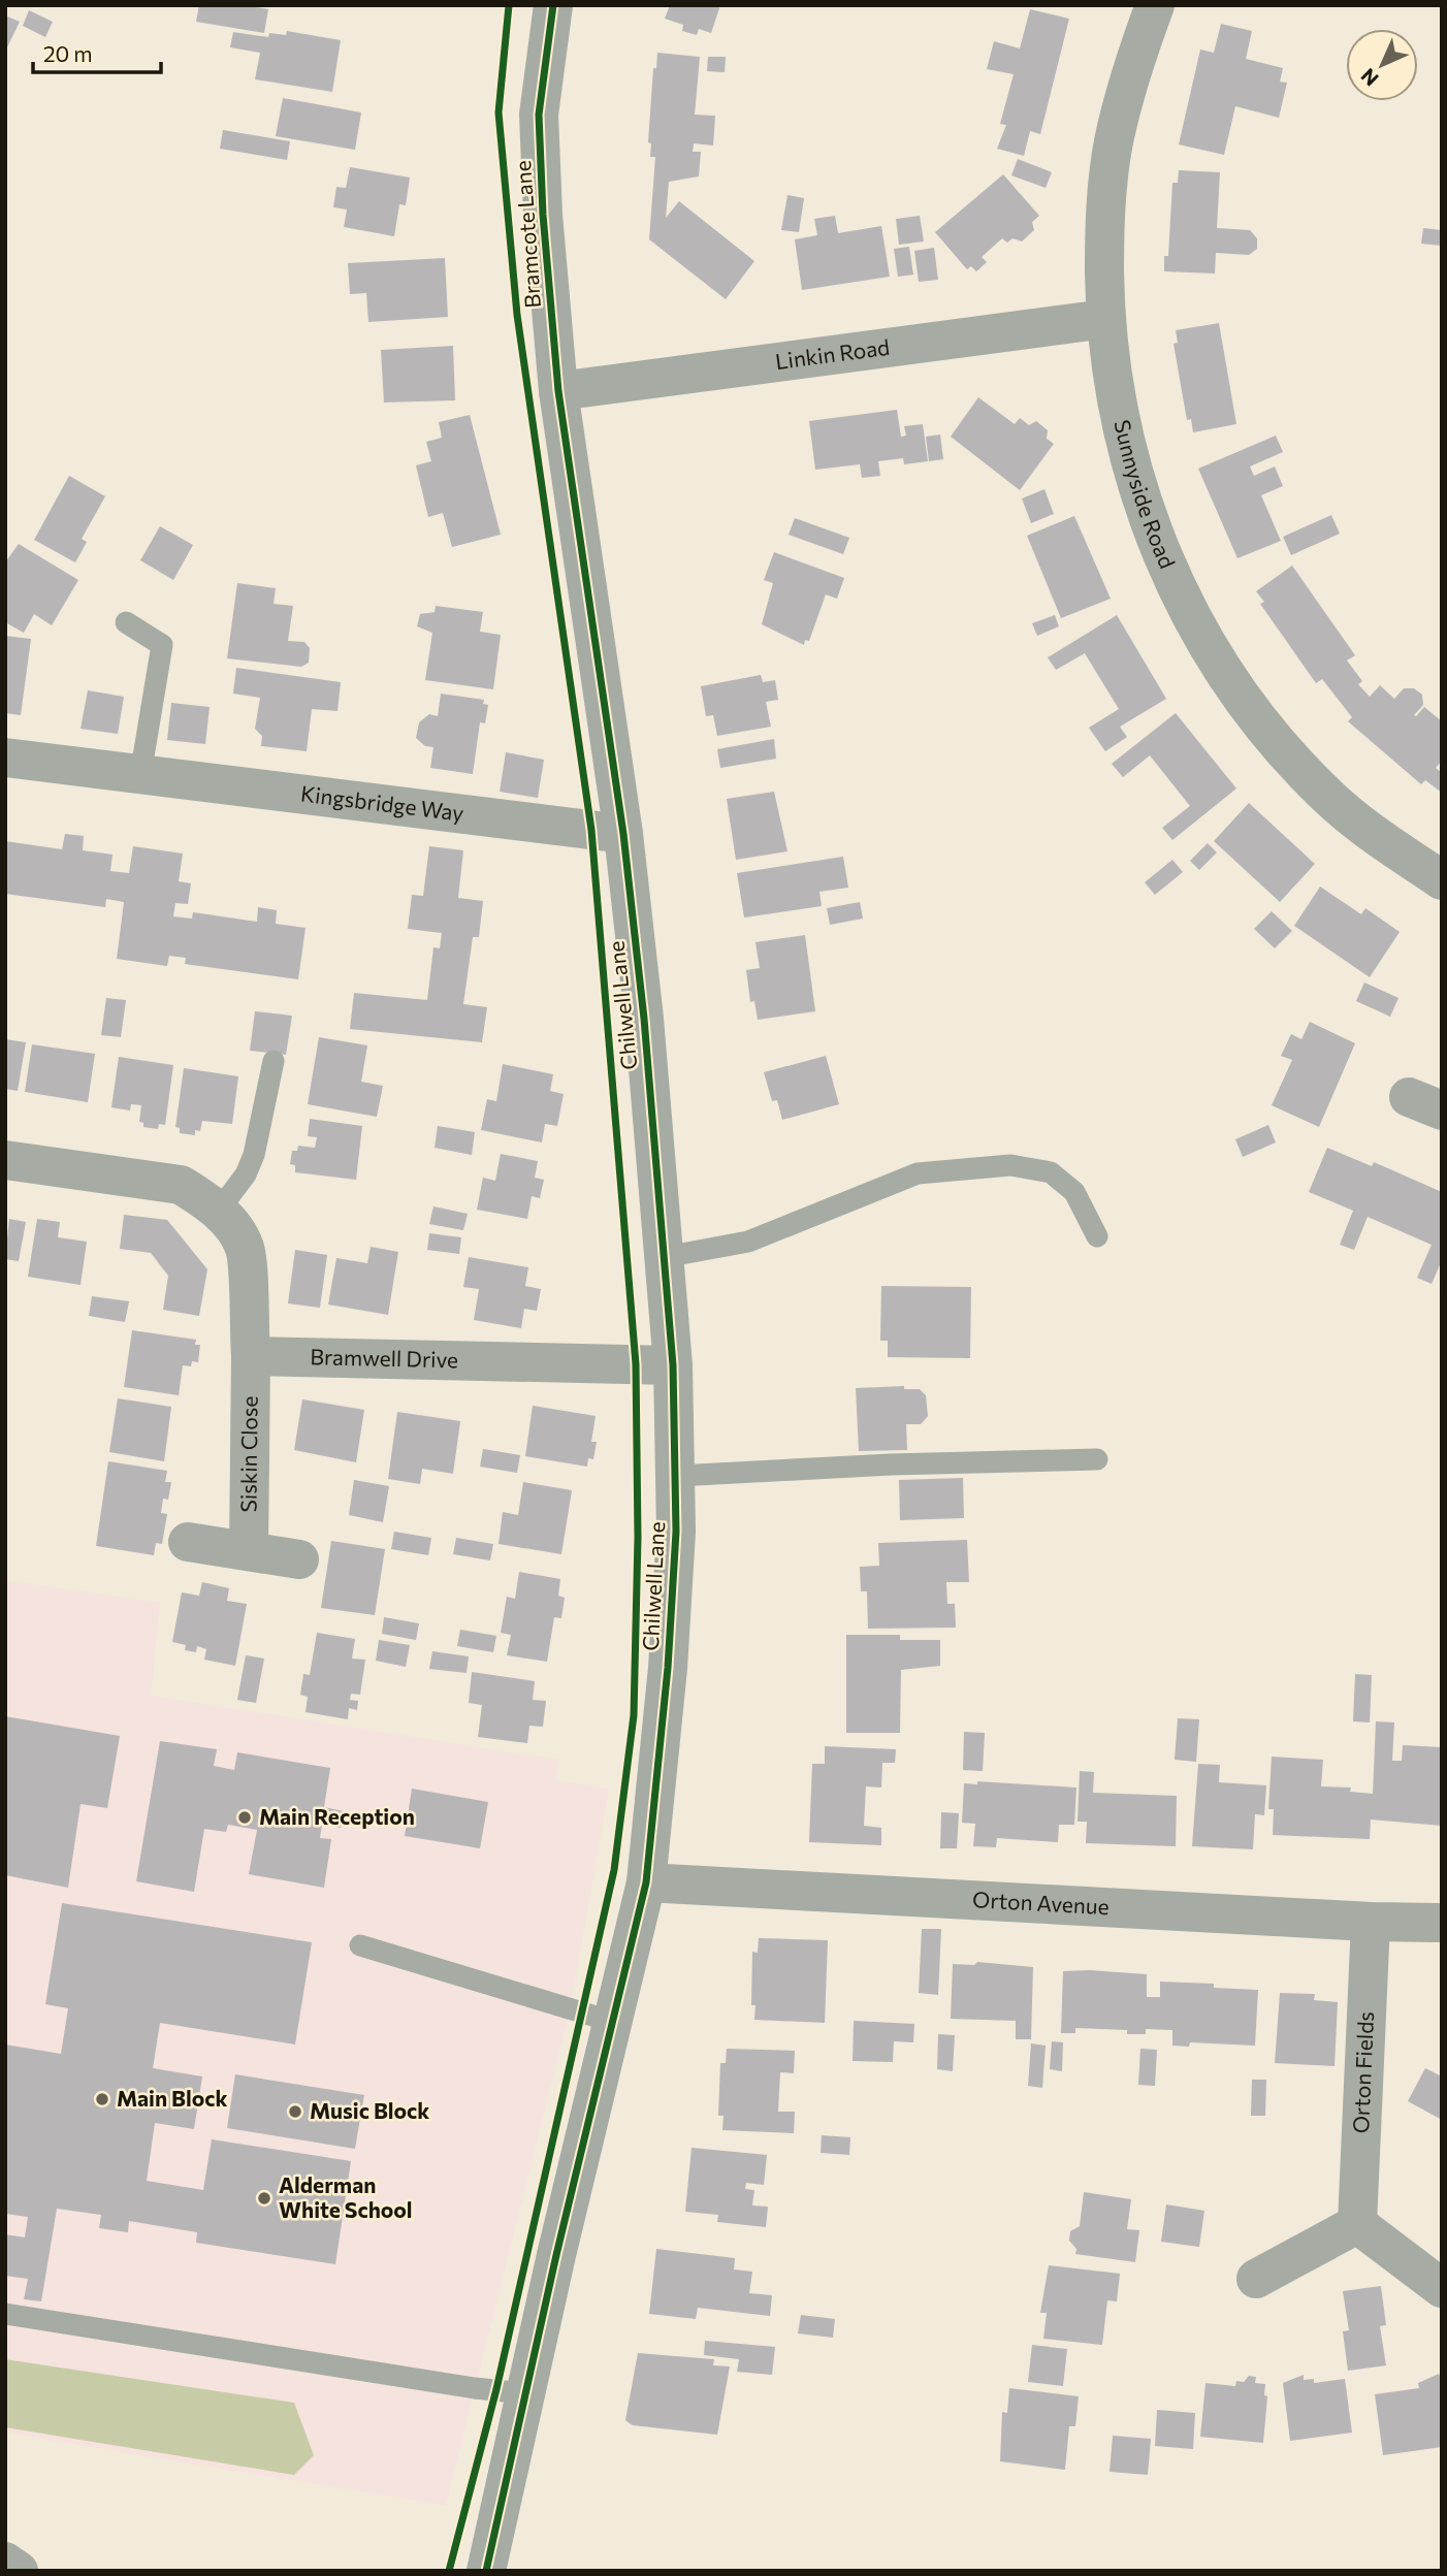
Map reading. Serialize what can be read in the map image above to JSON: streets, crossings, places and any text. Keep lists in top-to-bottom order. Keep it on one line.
{"streets":{"street":["Bramcote Lane","Linkin Road","Sunnyside Road","Kingsbridge Way","Chilwell Lane","Bramwell Drive","Siskin Close","Orton Avenue","Orton Fields"]},"crossings":[["Bramcote Lane","Linkin Road"],["Bramcote Lane","Chilwell Lane"],["Linkin Road","Sunnyside Road"],["Kingsbridge Way","Chilwell Lane"],["Chilwell Lane","Bramwell Drive"],["Chilwell Lane","Orton Avenue"],["Bramwell Drive","Siskin Close"],["Orton Avenue","Orton Fields"]],"places":["Main Reception","Main Block","Music Block","Alderman White School"],"scale_bar":"20 m","north":"bottom left"}
